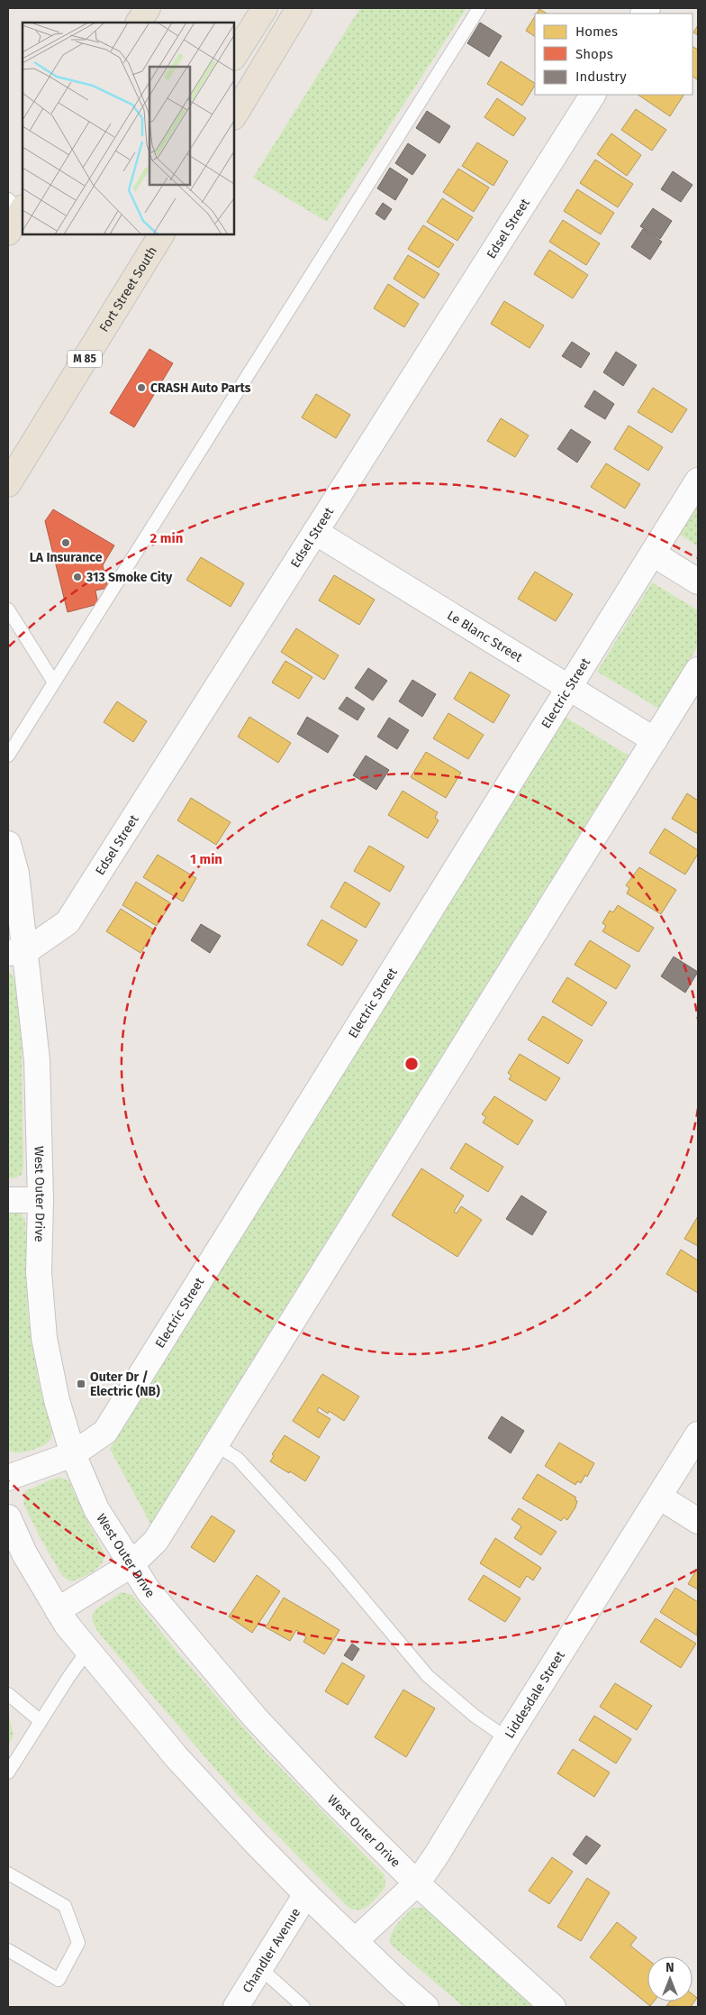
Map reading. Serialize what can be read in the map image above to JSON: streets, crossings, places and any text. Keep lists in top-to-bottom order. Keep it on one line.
{"streets":{"main road":["Fort Street South","M 85"],"street":["Edsel Street","Le Blanc Street","Electric Street","West Outer Drive","Liddesdale Street","Chandler Avenue"]},"crossings":[["Edsel Street","Le Blanc Street"],["Edsel Street","West Outer Drive"],["Le Blanc Street","Electric Street"],["Electric Street","West Outer Drive"],["West Outer Drive","Liddesdale Street"]],"places":{"other":["CRASH Auto Parts","LA Insurance","313 Smoke City"],"transit":["Outer Dr / Electric (NB)"]},"legend":["Homes","Shops","Industry"],"north":"top","rings":["2 min","1 min"]}
